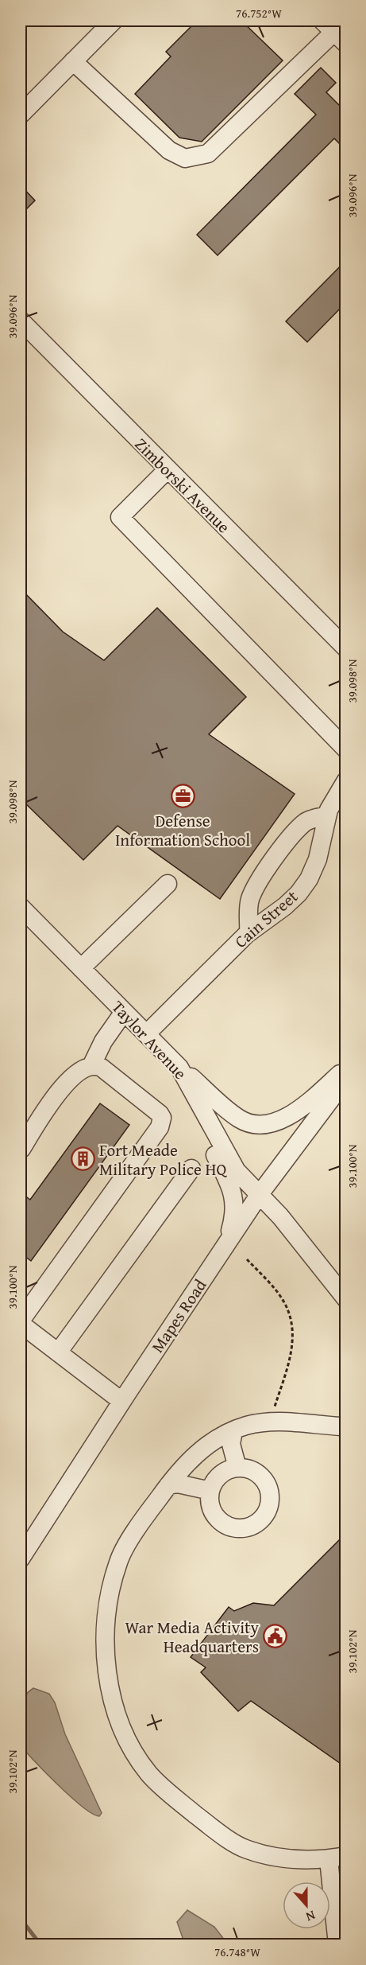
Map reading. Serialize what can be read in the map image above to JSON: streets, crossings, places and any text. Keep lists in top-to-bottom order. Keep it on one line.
{"streets":{"street":["Zimborski Avenue","Cain Street","Taylor Avenue","Mapes Road"]},"crossings":[["Cain Street","Taylor Avenue"],["Taylor Avenue","Mapes Road"]],"places":{"office":["Defense Information School"],"building":["Fort Meade Military Police HQ"],"public building":["War Media Activity Headquarters"]},"north":"bottom","coordinates":["76.752°W","39.096°N","39.098°N","39.100°N","39.102°N","76.748°W"]}
